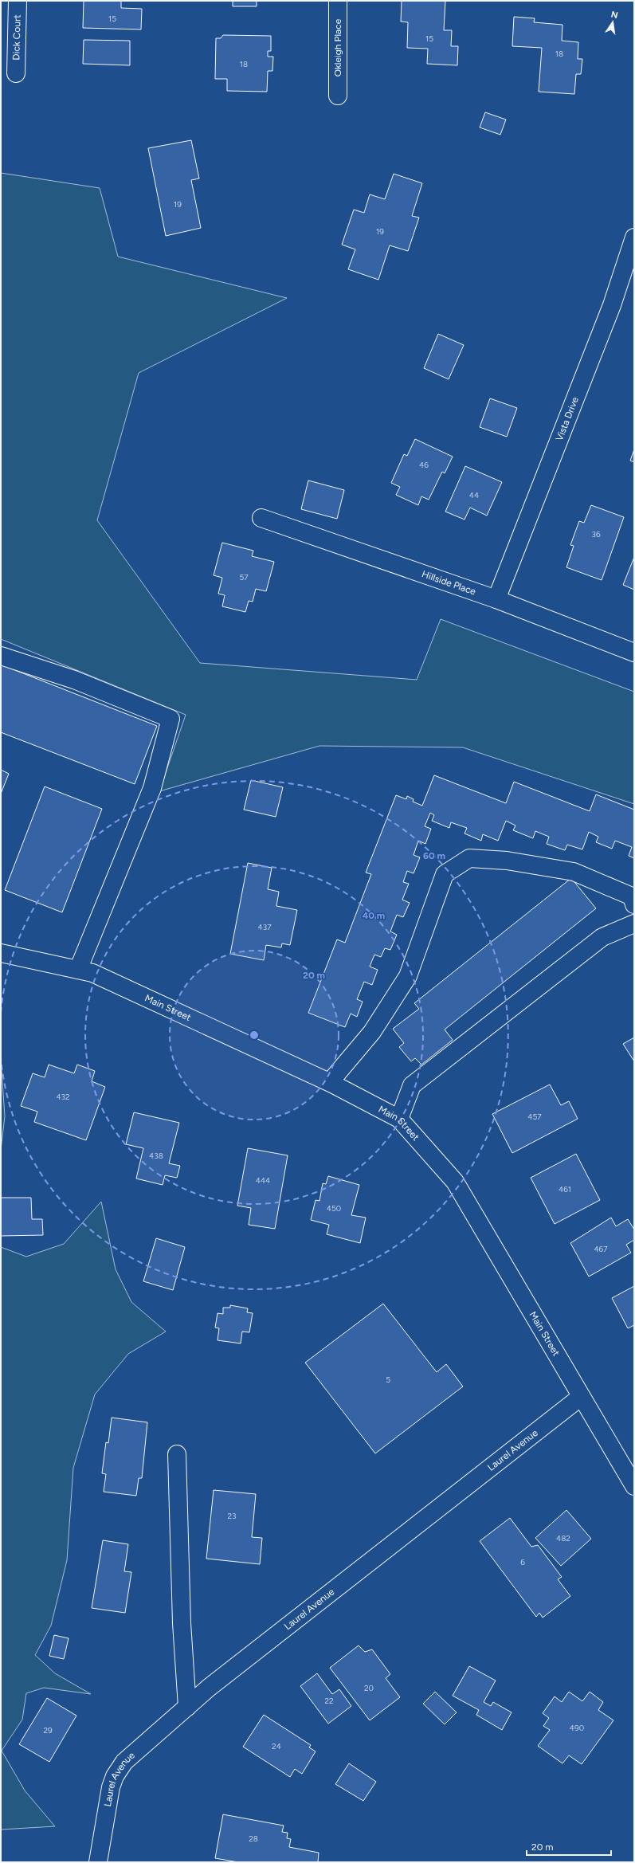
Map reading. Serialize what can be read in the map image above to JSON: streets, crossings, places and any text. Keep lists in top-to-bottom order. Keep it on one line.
{"streets":{"main road":["Dick Court","Okleigh Place","Vista Drive","Hillside Place","Main Street","Laurel Avenue"]},"crossings":[["Vista Drive","Hillside Place"],["Main Street","Laurel Avenue"]],"house_numbers":["15","15","18","18","19","19","46","44","36","57","437","432","457","438","444","461","450","467","5","23","482","6","20","22","490","29","24","28"],"scale_bar":"20 m","north":"top","rings":["60 m","40 m","20 m"]}
